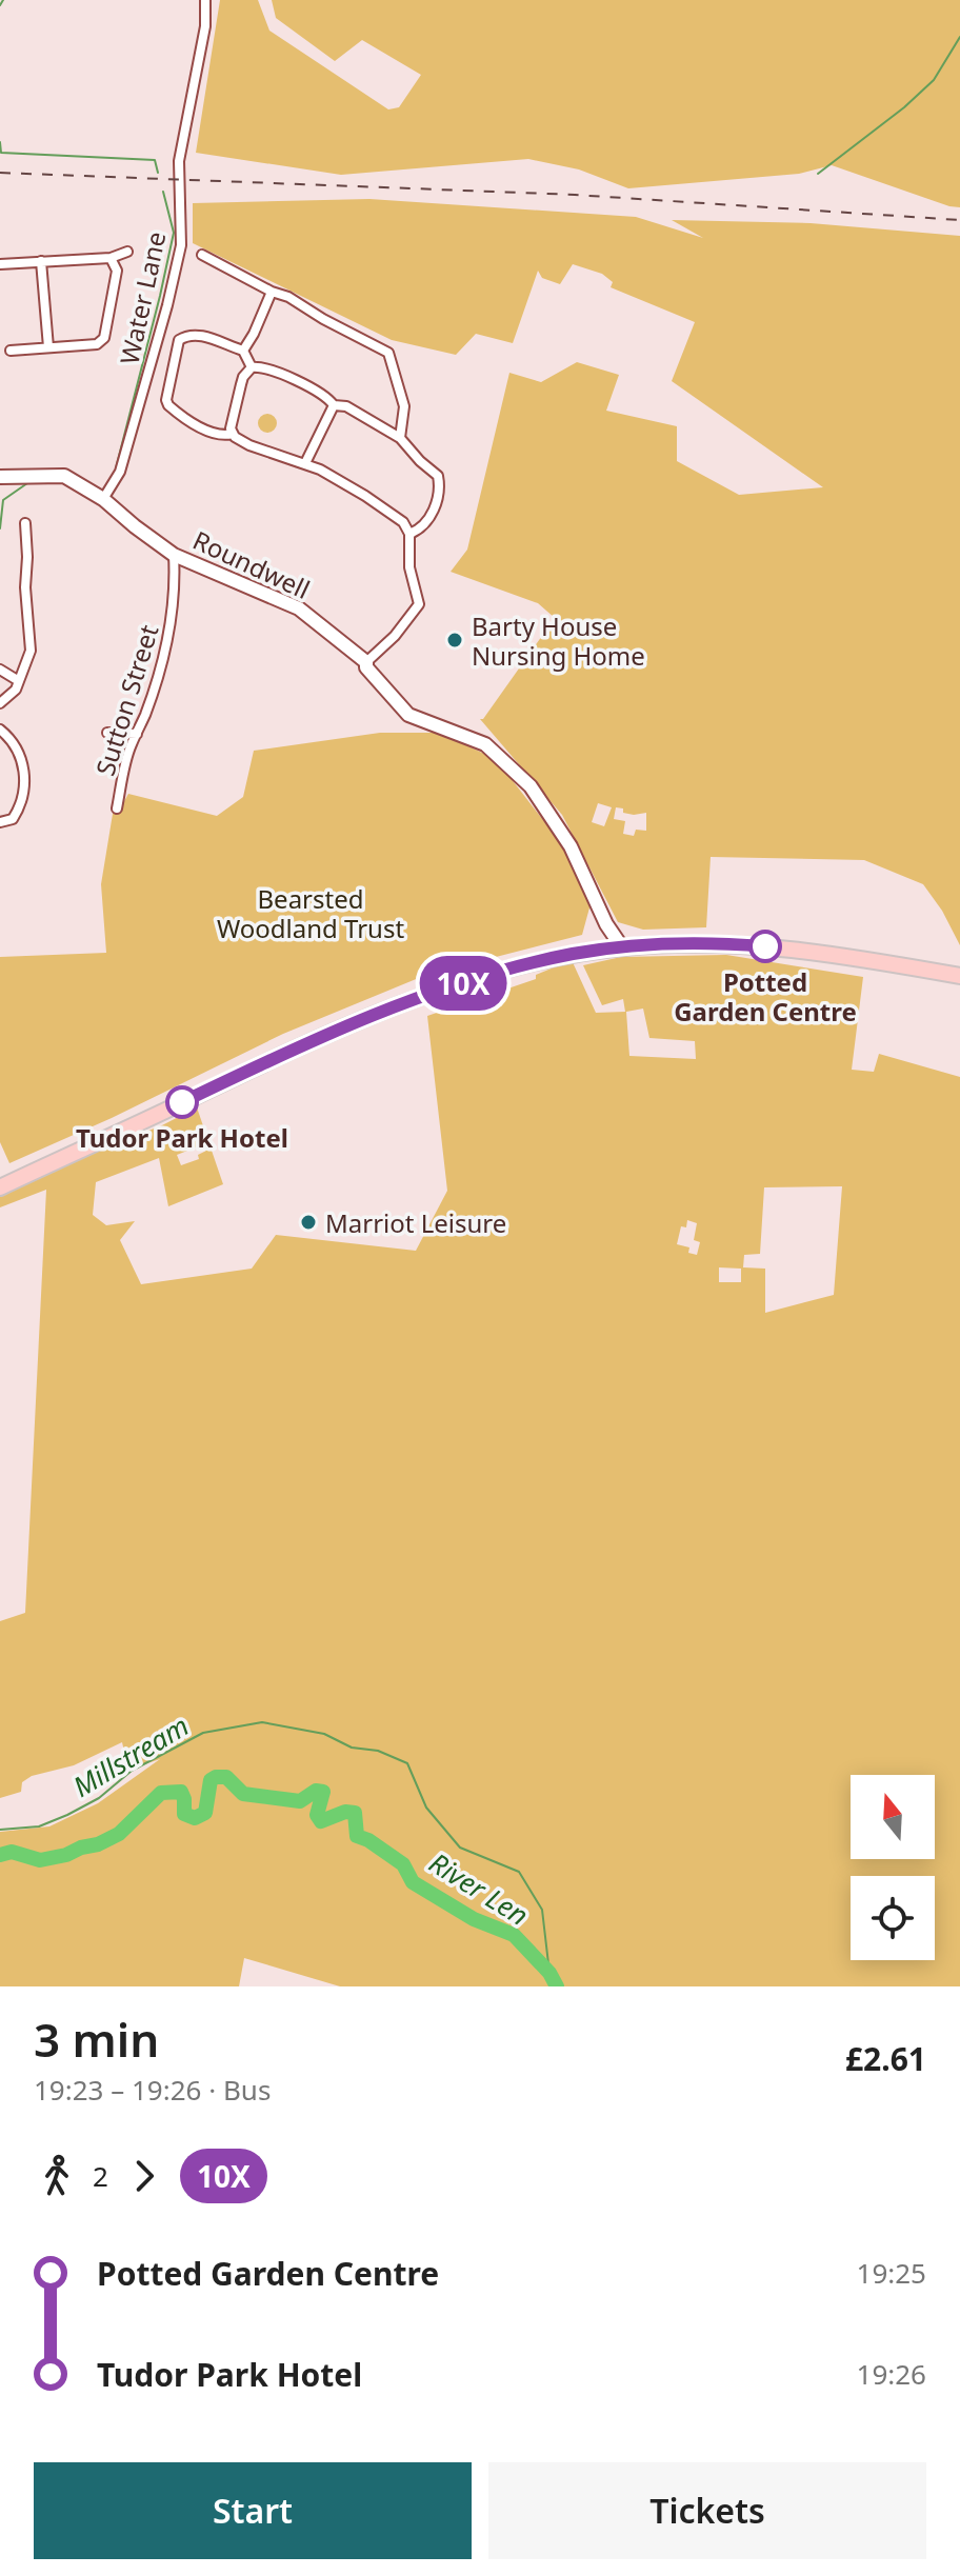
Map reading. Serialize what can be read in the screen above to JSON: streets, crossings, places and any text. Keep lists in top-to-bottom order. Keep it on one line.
{"streets":{"street":["Water Lane","Roundwell","Sutton Street"]},"crossings":[["Water Lane","Roundwell"],["Roundwell","Sutton Street"]],"water":["Millstream","River Len"],"parks":["Bearsted Woodland Trust"],"places":["Barty House Nursing Home","Potted Garden Centre","Tudor Park Hotel","Marriot Leisure"],"lines":["bus line 10X"],"north":"top","page":{"on_map":"10X","heading":["3 min","19:23 – 19:26 · Bus","£2.61"],"legs":["2","10X"],"list":[{"name":"Potted Garden Centre","value":"19:25"},{"name":"Tudor Park Hotel","value":"19:26"}],"buttons":["Start","Tickets"]}}
